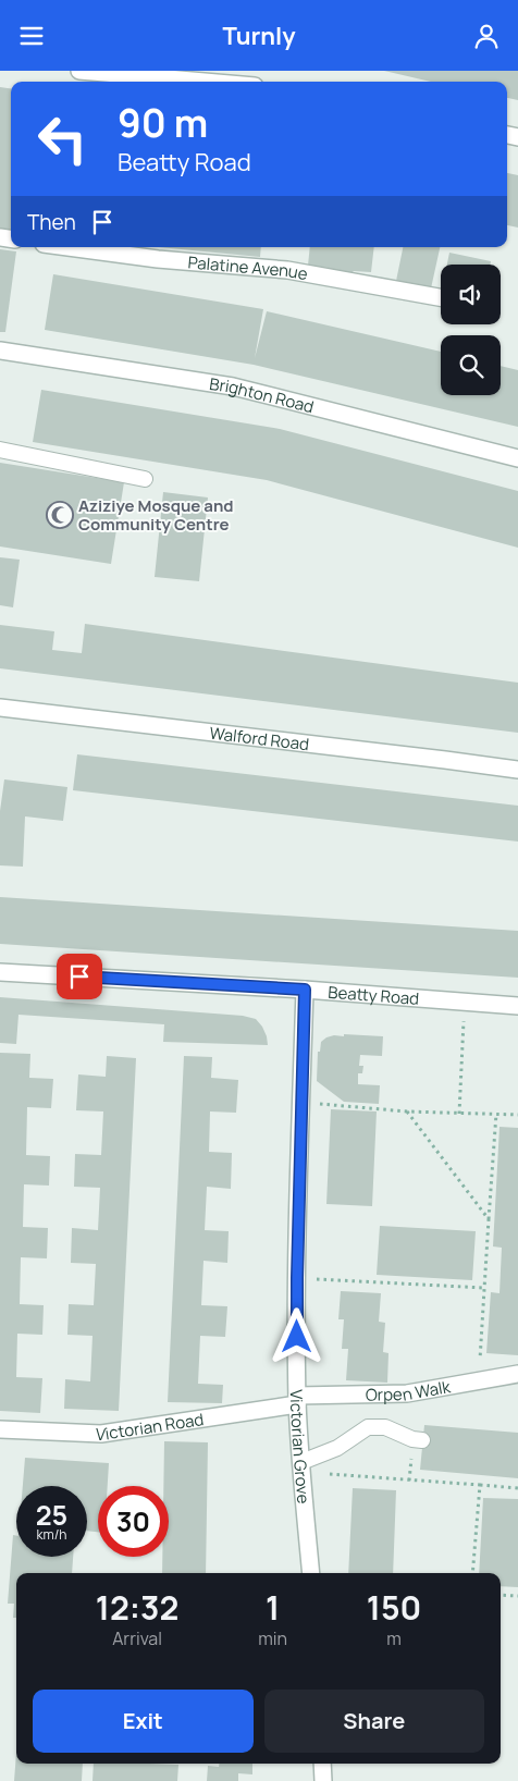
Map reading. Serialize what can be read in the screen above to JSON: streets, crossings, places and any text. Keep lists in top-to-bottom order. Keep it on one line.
{"streets":{"street":["Palatine Avenue","Brighton Road","Walford Road","Beatty Road","Orpen Walk","Victorian Road","Victorian Grove"]},"crossings":[["Beatty Road","Victorian Grove"],["Orpen Walk","Victorian Road"],["Orpen Walk","Victorian Grove"],["Victorian Road","Victorian Grove"]],"places":{"mosque":["Aziziye Mosque and Community Centre"]},"page":{"header":"Turnly","turn":["90 m","Beatty Road"],"then":"Then","speed":"25 km/h","limit":"30","eta":["12:32","Arrival","1","min","150","m"],"buttons":["Exit","Share"]}}
